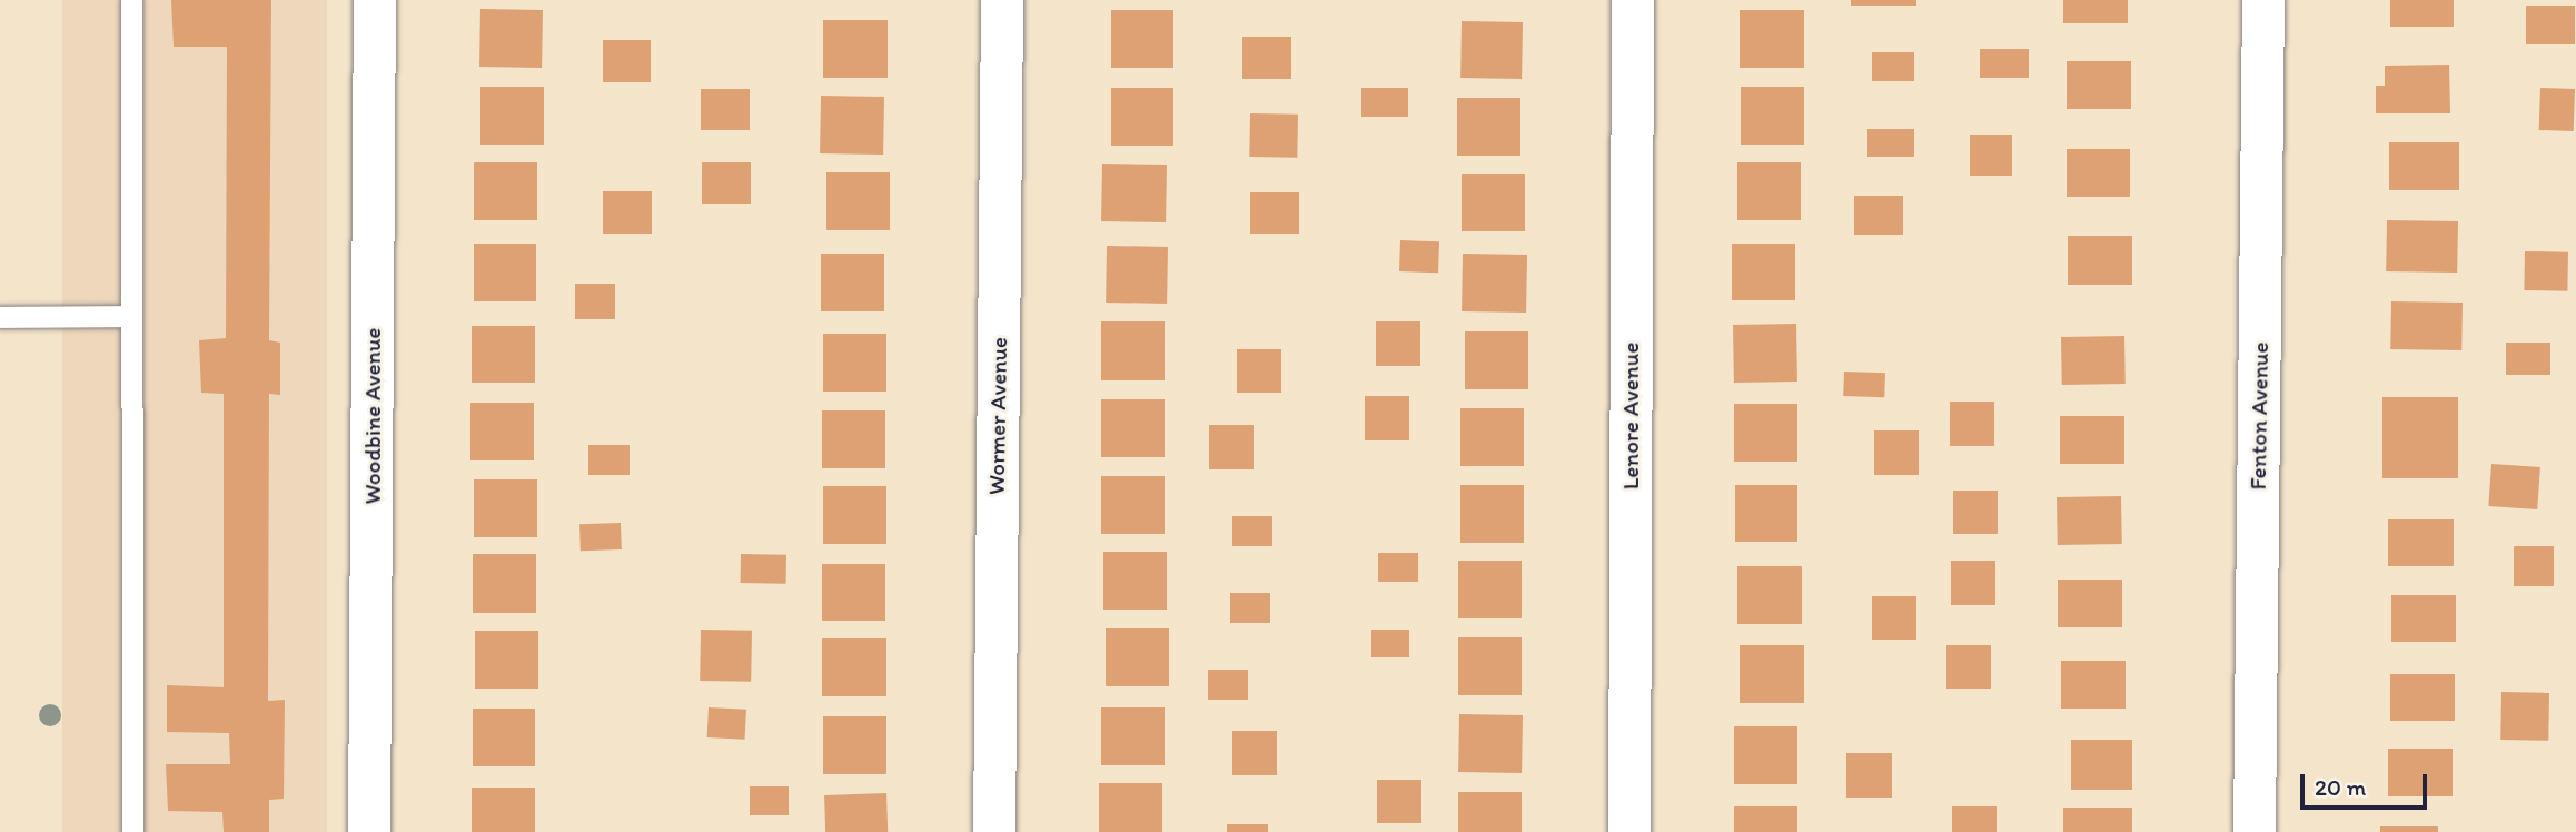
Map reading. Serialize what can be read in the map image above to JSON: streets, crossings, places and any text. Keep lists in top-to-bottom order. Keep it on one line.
{"streets":{"street":["Woodbine Avenue","Wormer Avenue","Lenore Avenue","Fenton Avenue"]},"scale_bar":"20 m"}
